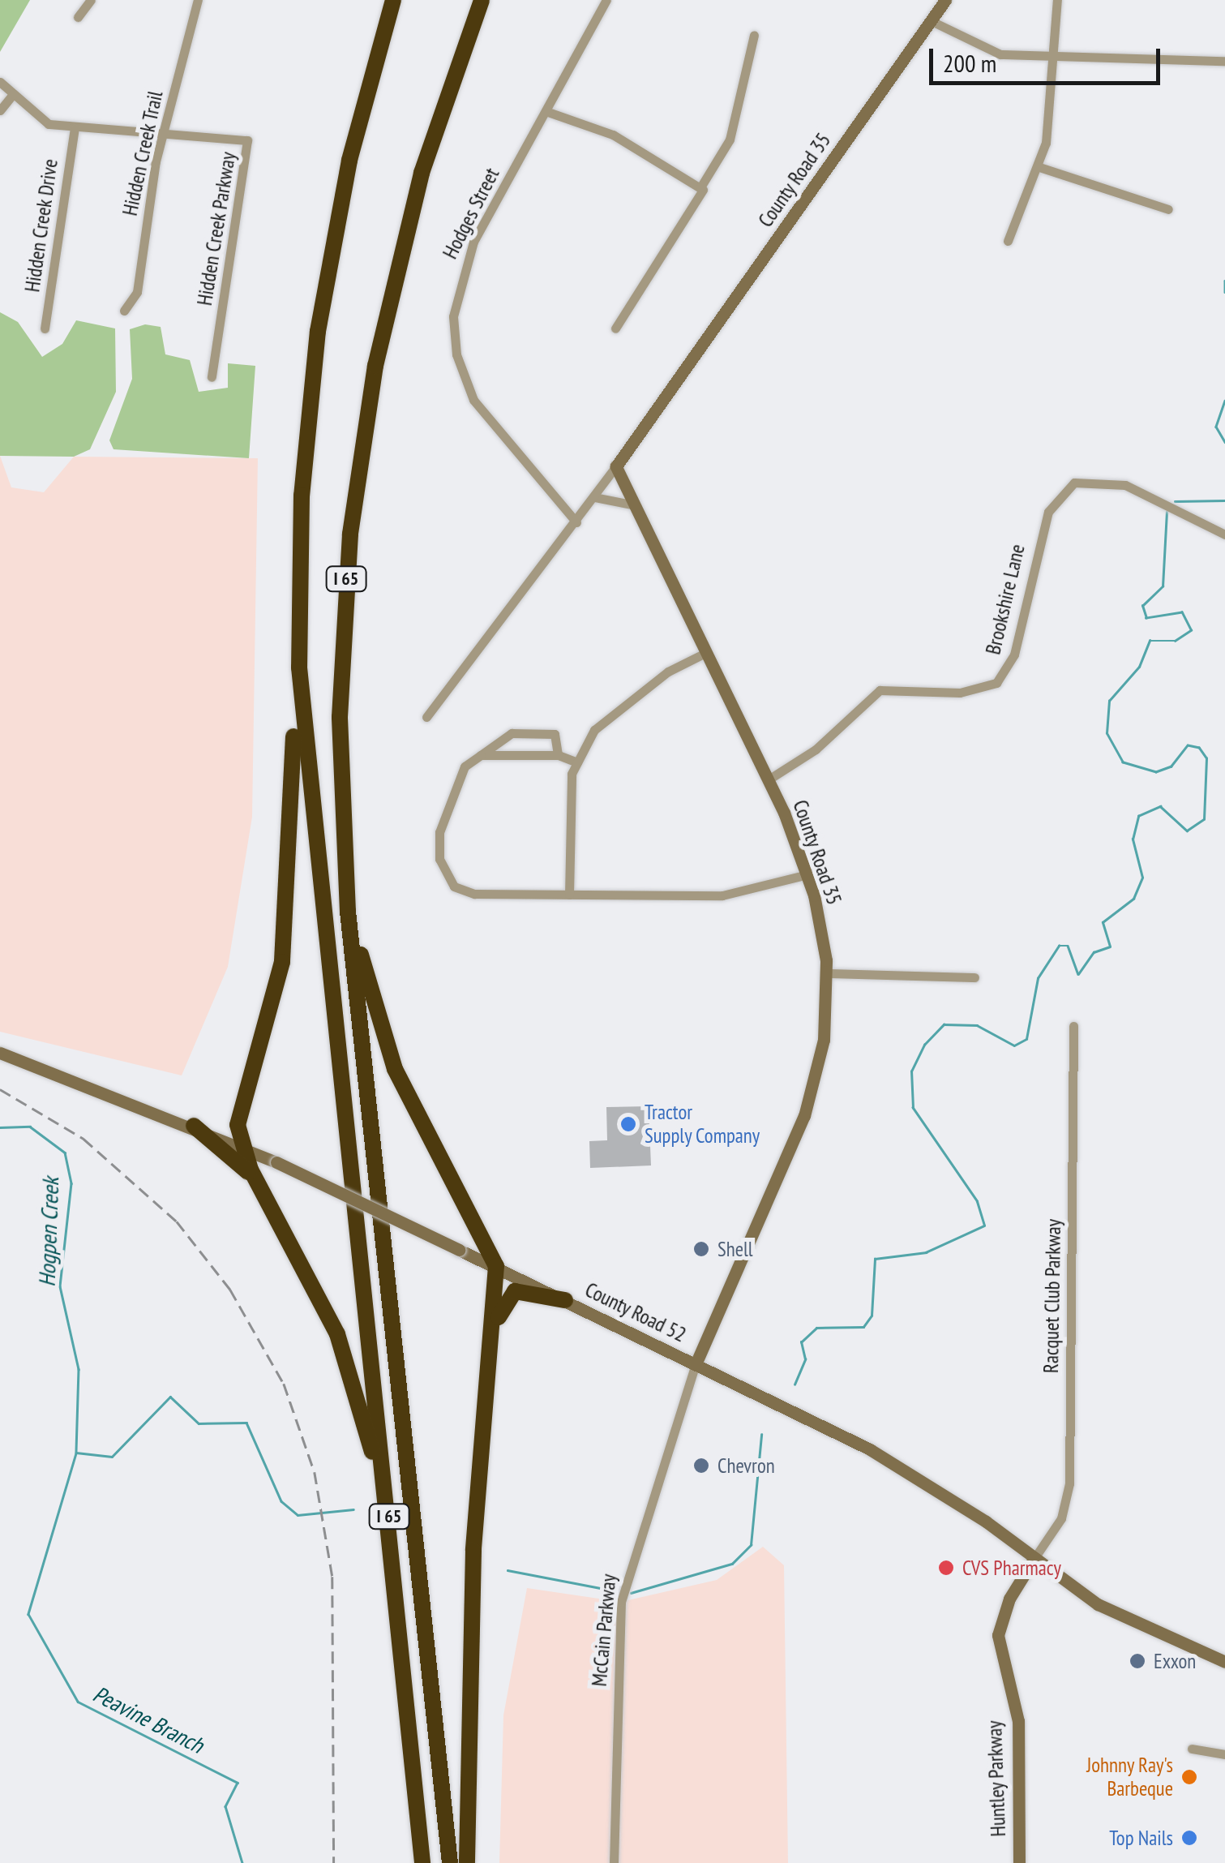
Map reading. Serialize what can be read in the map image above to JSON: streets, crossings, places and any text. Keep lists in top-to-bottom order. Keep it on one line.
{"streets":{"highway":["I 65"],"street":["Hidden Creek Trail","County Road 35","Hodges Street","Hidden Creek Drive","Hidden Creek Parkway","Brookshire Lane","Racquet Club Parkway","County Road 52","McCain Parkway","Huntley Parkway"]},"crossings":[["Hidden Creek Trail","Hidden Creek Parkway"],["County Road 35","Brookshire Lane"],["County Road 35","County Road 52"],["County Road 35","McCain Parkway"],["Hidden Creek Drive","Hidden Creek Parkway"],["Racquet Club Parkway","County Road 52"],["Racquet Club Parkway","Huntley Parkway"],["County Road 52","McCain Parkway"],["County Road 52","Huntley Parkway"]],"water":["Hogpen Creek","Peavine Branch"],"places":["Tractor Supply Company","Shell","Chevron","CVS Pharmacy","Exxon","Johnny Ray's Barbeque","Top Nails"],"scale_bar":"200 m"}
